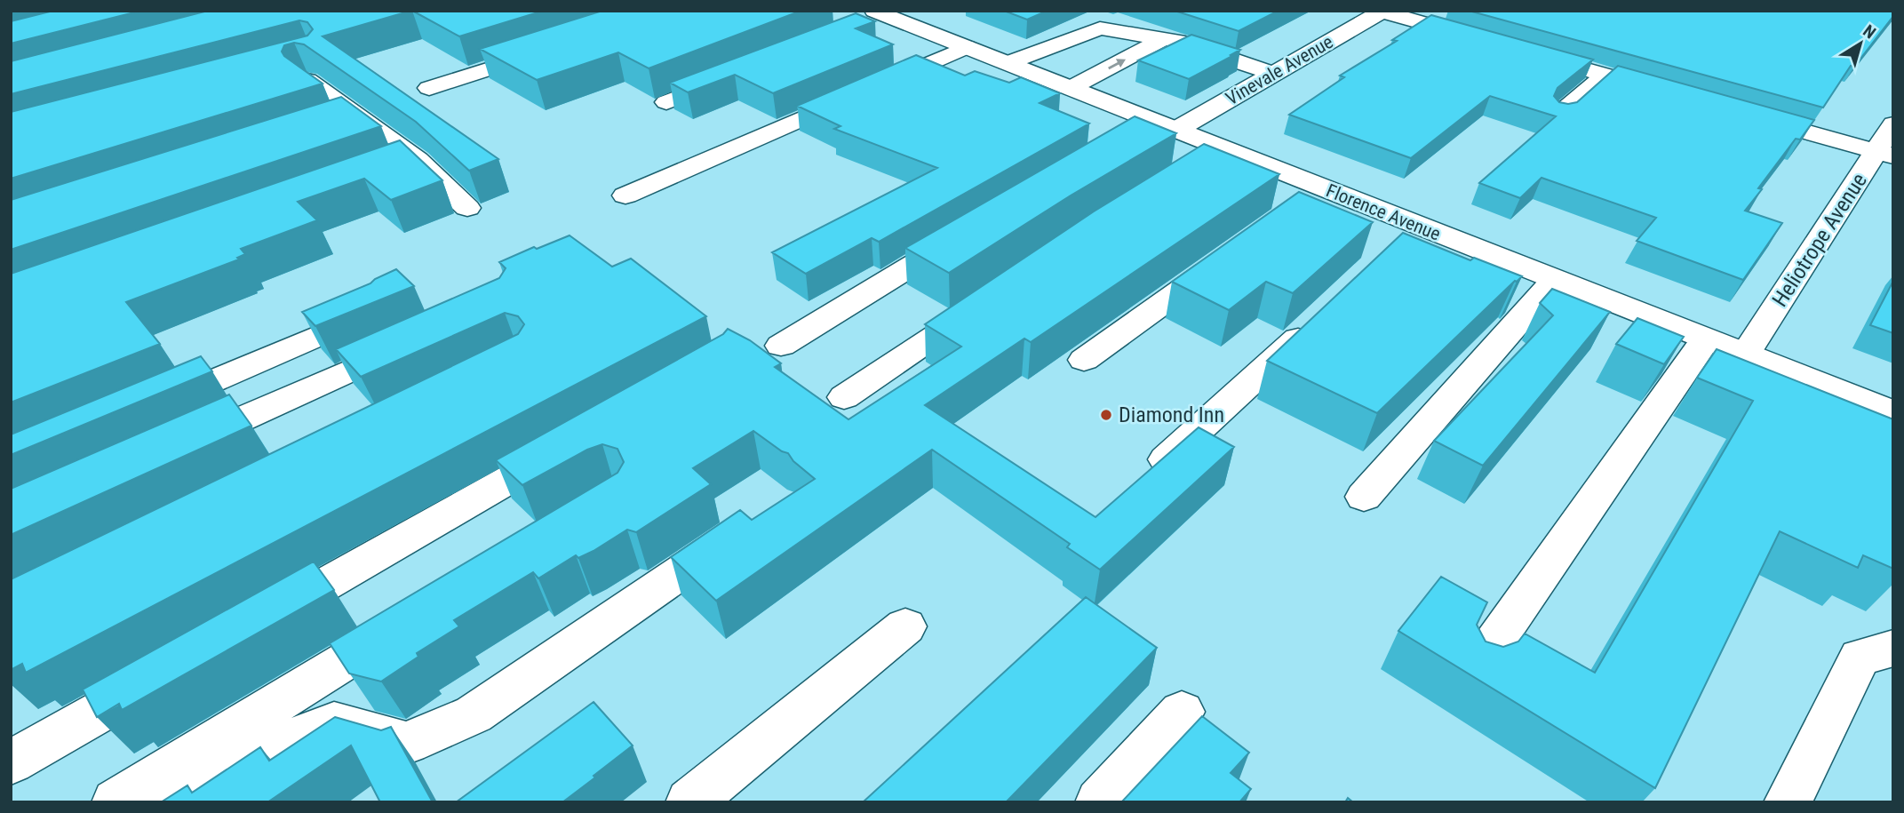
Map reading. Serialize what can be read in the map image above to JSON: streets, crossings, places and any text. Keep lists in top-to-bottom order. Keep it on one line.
{"streets":{"street":["Vinevale Avenue","Florence Avenue","Heliotrope Avenue"]},"crossings":[["Vinevale Avenue","Florence Avenue"],["Florence Avenue","Heliotrope Avenue"]],"places":["Diamond Inn"],"north":"top right"}
